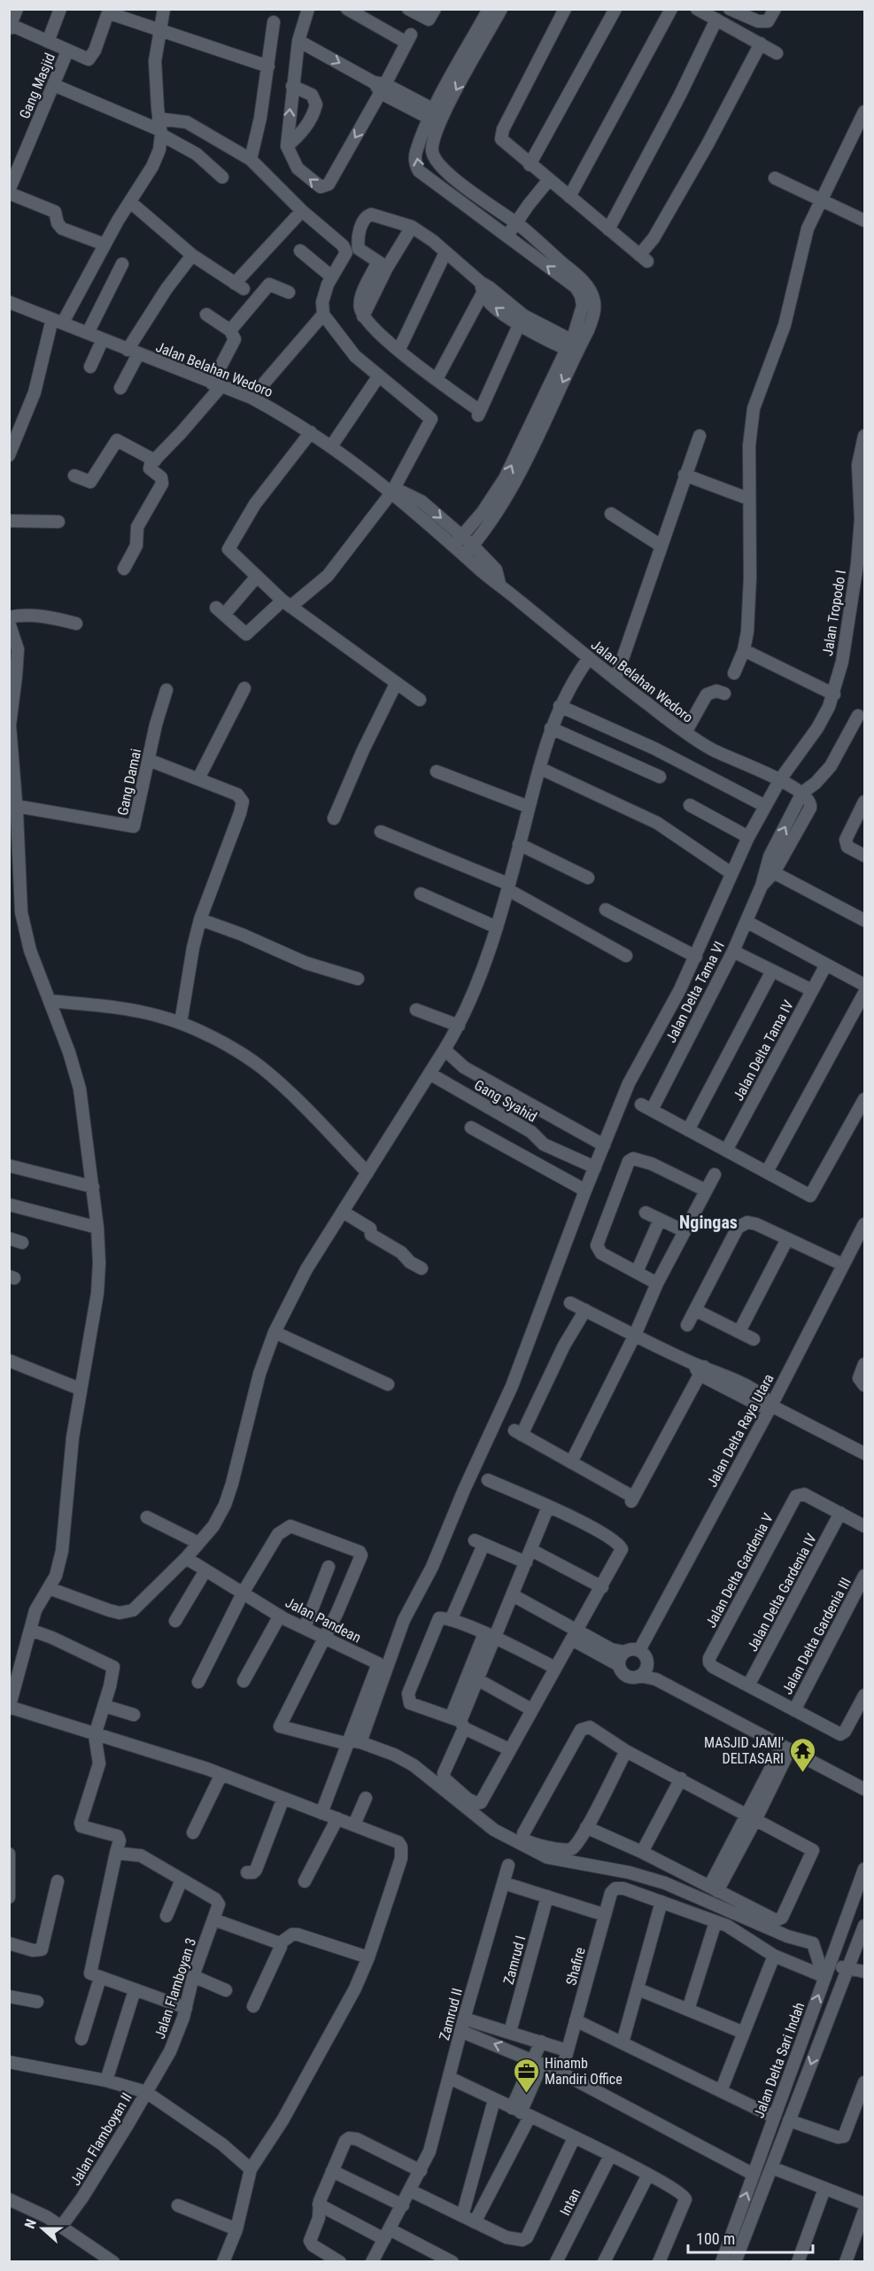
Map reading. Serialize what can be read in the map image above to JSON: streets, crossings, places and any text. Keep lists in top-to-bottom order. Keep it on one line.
{"streets":{"street":["Gang Masjid","Jalan Belahan Wedoro","Jalan Tropodo I","Gang Damai","Jalan Delta Tama VI","Jalan Delta Tama IV","Gang Syahid","Jalan Delta Raya Utara","Jalan Delta Gardenia V","Jalan Delta Gardenia IV","Jalan Pandean","Jalan Delta Gardenia III","Zamrud I","Shafire","Jalan Flamboyan 3","Zamrud II","Jalan Delta Sari Indah","Jalan Flamboyan II","Intan"]},"crossings":[["Jalan Belahan Wedoro","Jalan Tropodo I"],["Jalan Belahan Wedoro","Jalan Delta Tama VI"],["Jalan Tropodo I","Gang Syahid"],["Jalan Tropodo I","Jalan Pandean"],["Jalan Delta Gardenia V","Jalan Delta Gardenia IV"],["Jalan Flamboyan 3","Jalan Flamboyan II"]],"districts":["Ngingas"],"places":{"temple":["MASJID JAMI' DELTASARI"],"office":["Hinamb Mandiri Office"]},"scale_bar":"100 m","north":"left"}
